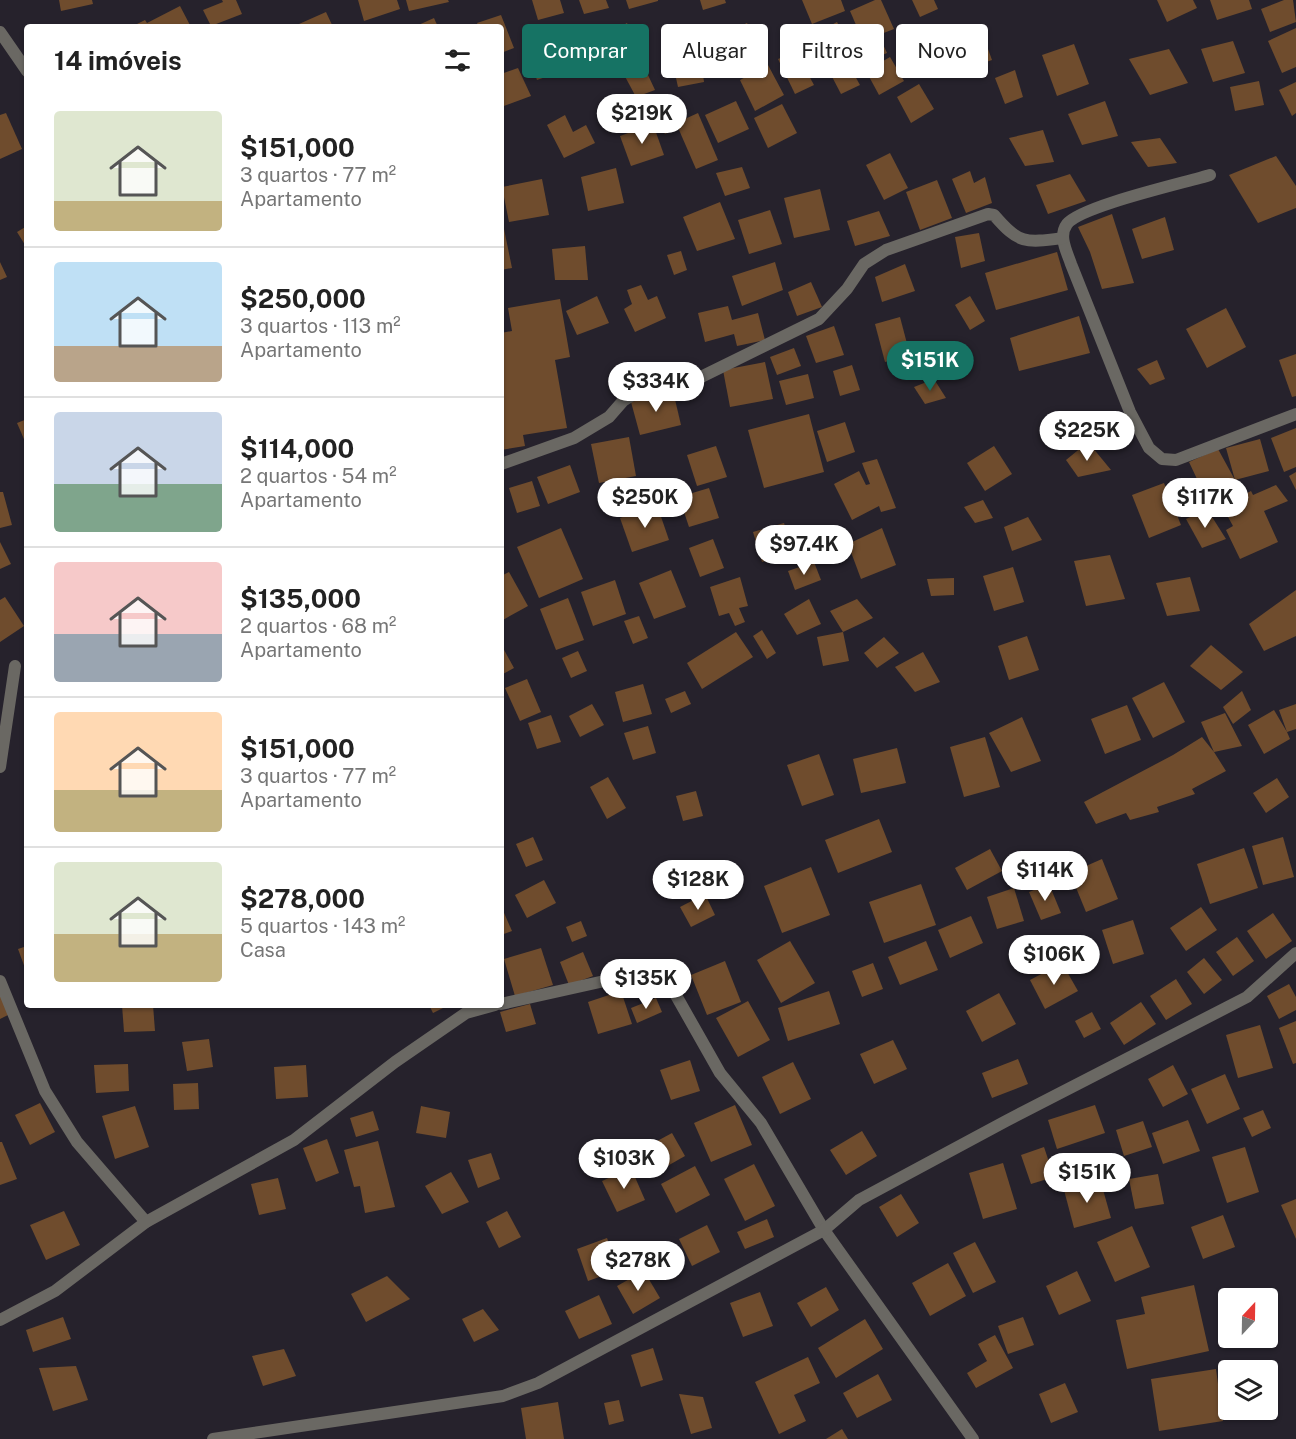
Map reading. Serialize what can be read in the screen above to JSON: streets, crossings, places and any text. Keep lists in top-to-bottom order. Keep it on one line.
{"north":"top","page":{"chip":["Comprar","Alugar","Filtros","Novo"],"heading":"14 imóveis","price":["$219K","$151K","$334K","$225K","$250K","$117K","$97.4K","$114K","$128K","$106K","$135K","$103K","$151K","$278K"],"list":[{"name":"$151,000","note":"3 quartos · 77 m² · Apartamento"},{"name":"$250,000","note":"3 quartos · 113 m² · Apartamento"},{"name":"$114,000","note":"2 quartos · 54 m² · Apartamento"},{"name":"$135,000","note":"2 quartos · 68 m² · Apartamento"},{"name":"$151,000","note":"3 quartos · 77 m² · Apartamento"},{"name":"$278,000","note":"5 quartos · 143 m² · Casa"}]}}
